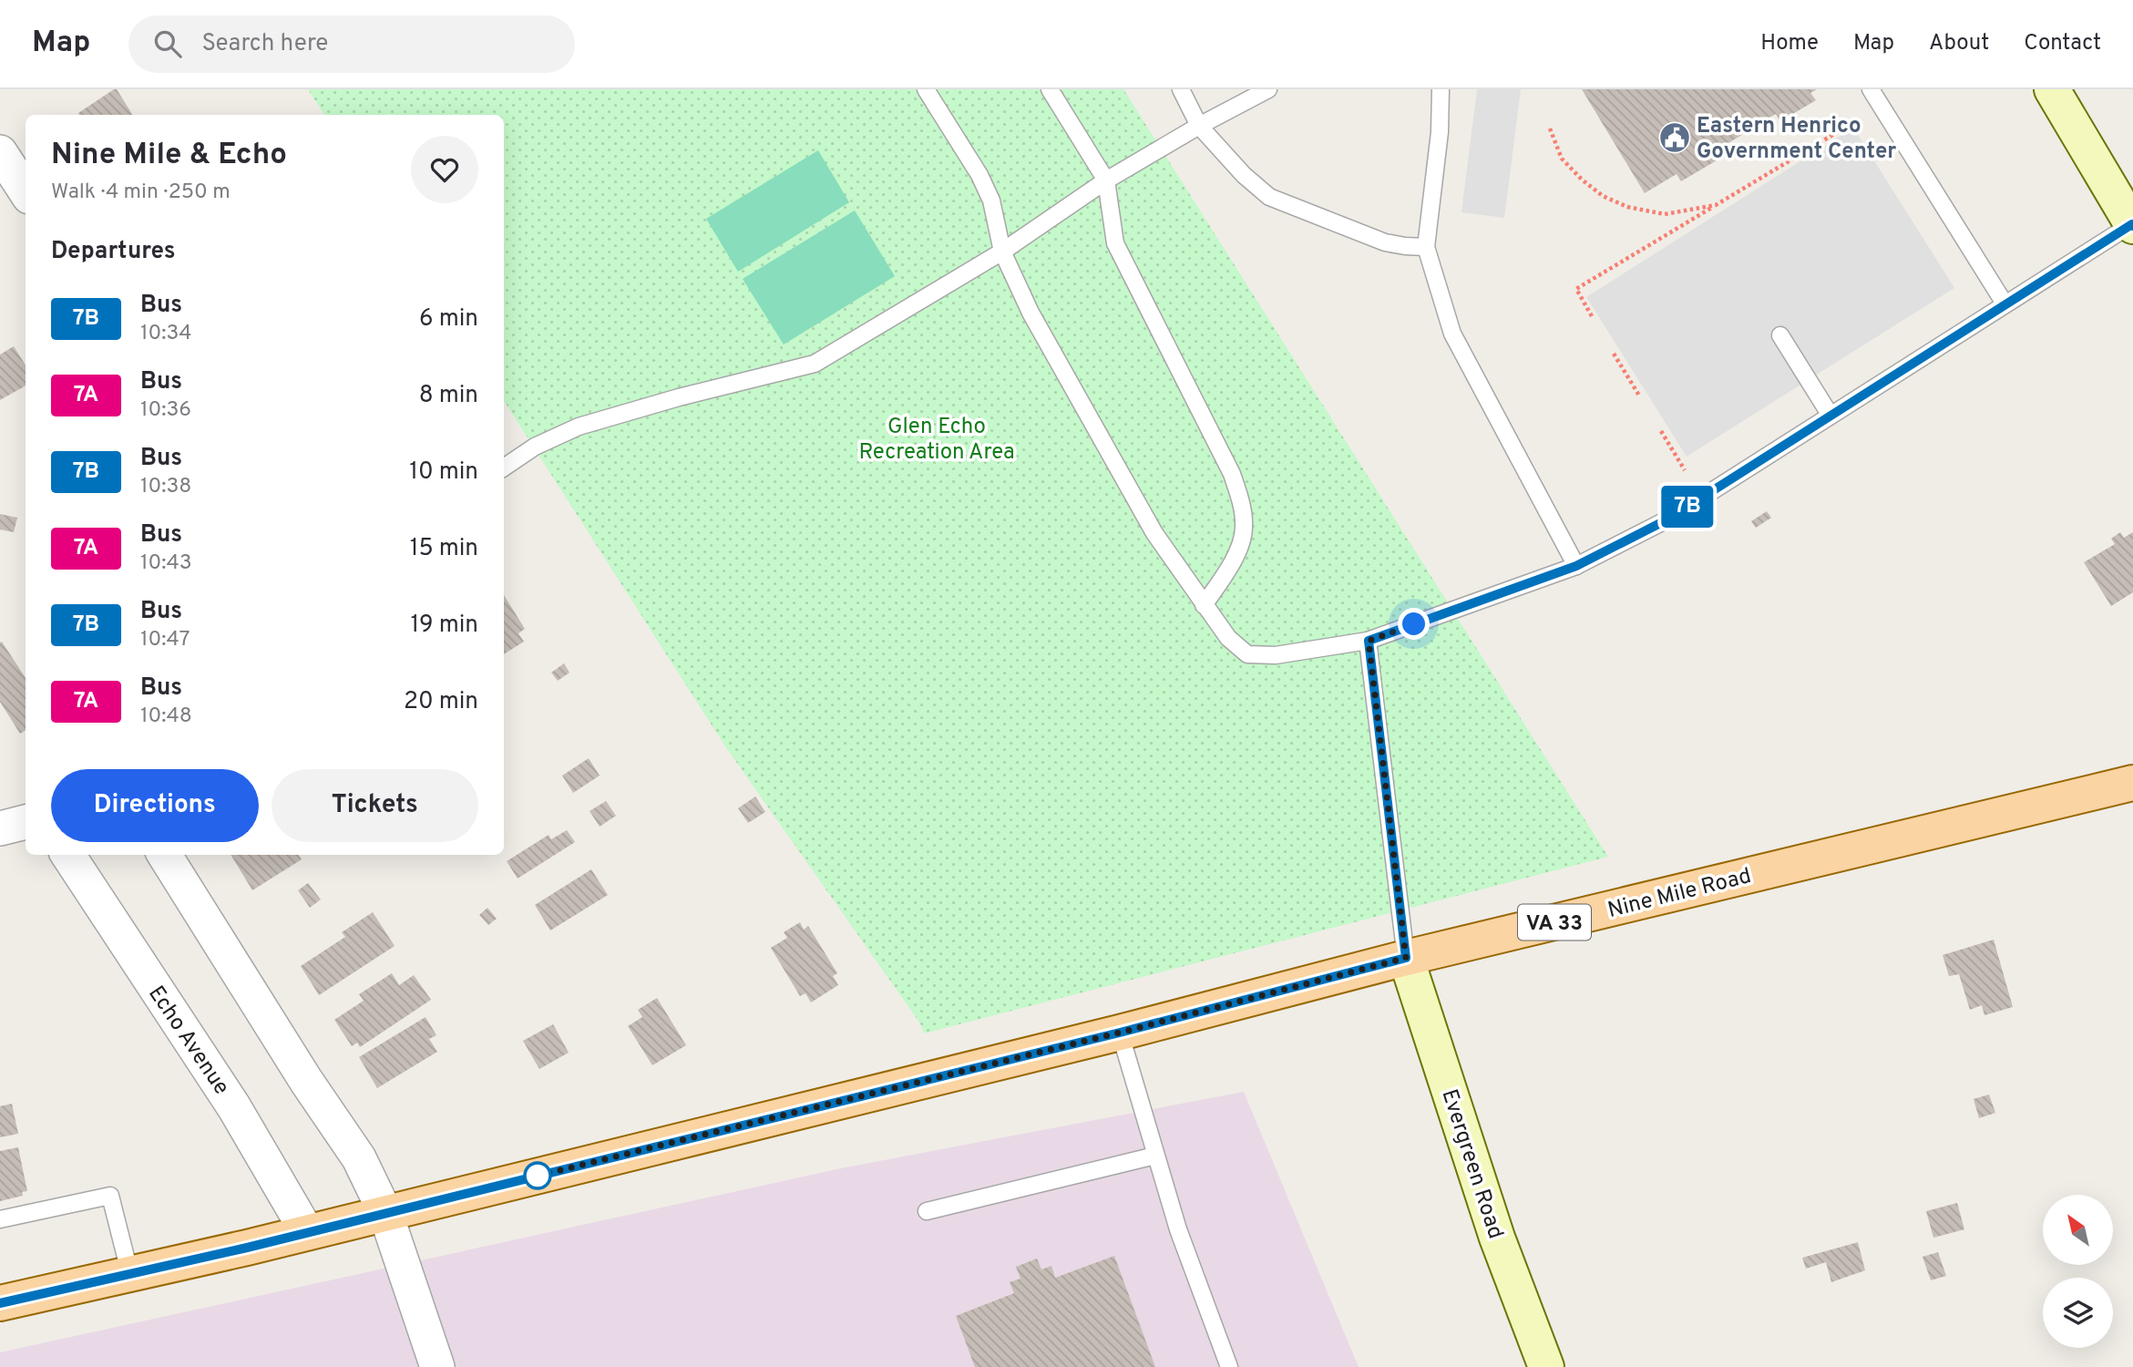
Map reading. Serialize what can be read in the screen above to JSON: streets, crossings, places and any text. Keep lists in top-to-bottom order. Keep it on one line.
{"streets":{"main road":["Nine Mile Road","VA 33"],"street":["Echo Avenue","Evergreen Road"]},"crossings":[["Nine Mile Road","Echo Avenue"],["Nine Mile Road","Evergreen Road"]],"parks":["Glen Echo Recreation Area"],"places":{"public building":["Eastern Henrico Government Center"]},"lines":["bus line 7B"],"north":"top left","page":{"header":"Map","search":"Search here","nav":["Home","Map","About","Contact"],"on_map":"7B","heading":[["Nine Mile & Echo","Walk · 4 min · 250 m"],"Departures"],"list":[{"mark":"7B","name":"Bus","note":"10:34","value":"6 min"},{"mark":"7A","name":"Bus","note":"10:36","value":"8 min"},{"mark":"7B","name":"Bus","note":"10:38","value":"10 min"},{"mark":"7A","name":"Bus","note":"10:43","value":"15 min"},{"mark":"7B","name":"Bus","note":"10:47","value":"19 min"},{"mark":"7A","name":"Bus","note":"10:48","value":"20 min"}],"buttons":["Directions","Tickets"]}}
